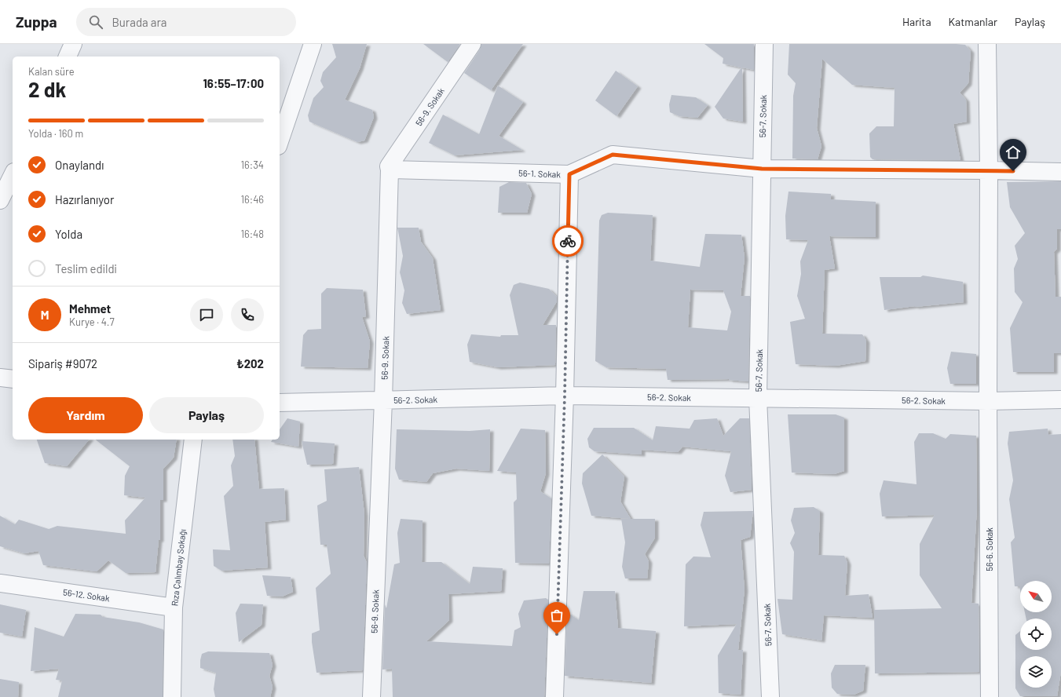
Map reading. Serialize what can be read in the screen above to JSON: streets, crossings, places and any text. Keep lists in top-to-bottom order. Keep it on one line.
{"streets":{"street":["56-9. Sokak","56-7. Sokak","56-1. Sokak","56-2. Sokak","56-6. Sokak","Rıza Çalımbay Sokağı","56-12. Sokak"]},"crossings":[["56-9. Sokak","56-1. Sokak"],["56-9. Sokak","56-2. Sokak"],["56-7. Sokak","56-1. Sokak"],["56-7. Sokak","56-2. Sokak"],["56-1. Sokak","56-6. Sokak"],["56-2. Sokak","56-6. Sokak"],["Rıza Çalımbay Sokağı","56-12. Sokak"]],"north":"top left","page":{"header":"Zuppa","search":"Burada ara","nav":["Harita","Katmanlar","Paylaş"],"heading":["2 dk","Kalan süre","16:55–17:00"],"panel":["Mehmet","Kurye · 4.7","Sipariş #9072","₺202"],"bar":"Yolda · 160 m","list":[["Onaylandı","16:34"],["Hazırlanıyor","16:46"],["Yolda","16:48"],"Teslim edildi"],"round":"M","buttons":["Yardım","Paylaş"]}}
